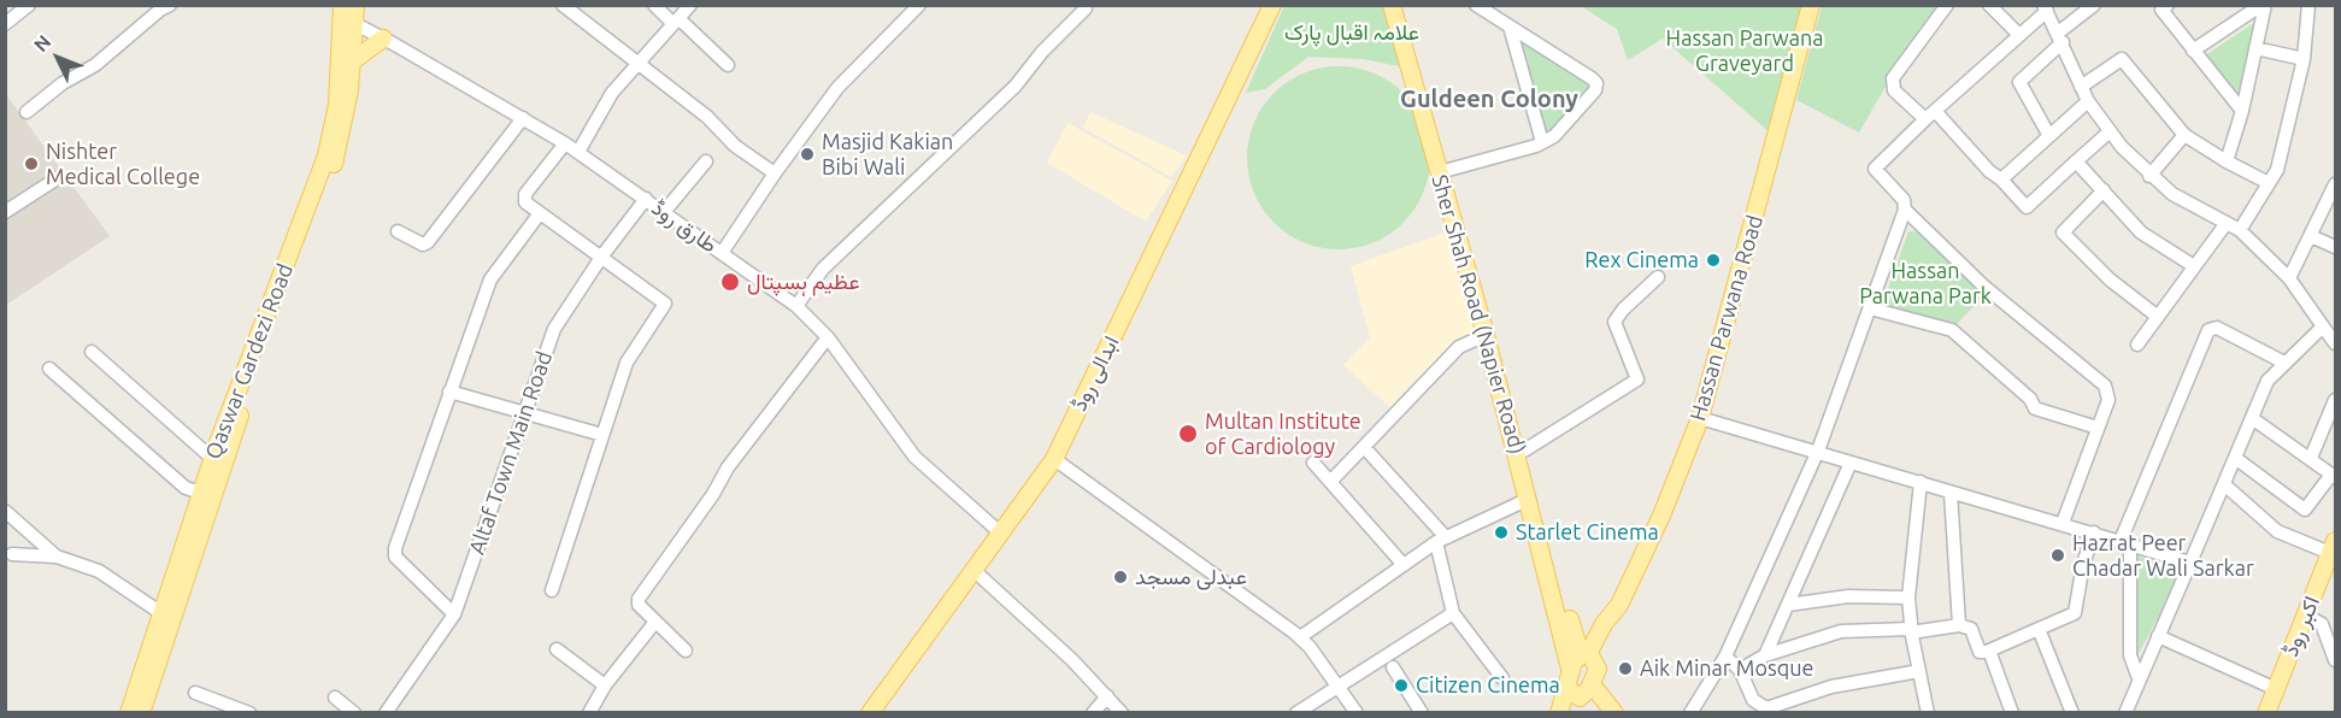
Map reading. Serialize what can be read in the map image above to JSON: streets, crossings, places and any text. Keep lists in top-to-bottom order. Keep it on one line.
{"streets":{"main road":["Sher Shah Road (Napier Road)","Hassan Parwana Road","Qaswar Gardezi Road","ابدالی روڈ","اکبر روڈ"],"street":["طارق روڈ","Altaf Town Main Road"]},"crossings":[["طارق روڈ","Qaswar Gardezi Road"],["طارق روڈ","ابدالی روڈ"],["طارق روڈ","Altaf Town Main Road"]],"districts":["Guldeen Colony"],"parks":["علامہ اقبال پارک","Hassan Parwana Graveyard","Hassan Parwana Park"],"places":["Masjid Kakian Bibi Wali","Nishter Medical College","Rex Cinema","عظیم ہسپتال","Multan Institute of Cardiology","Starlet Cinema","Hazrat Peer Chadar Wali Sarkar","عبدلی مسجد","Aik Minar Mosque","Citizen Cinema"],"north":"top left"}
